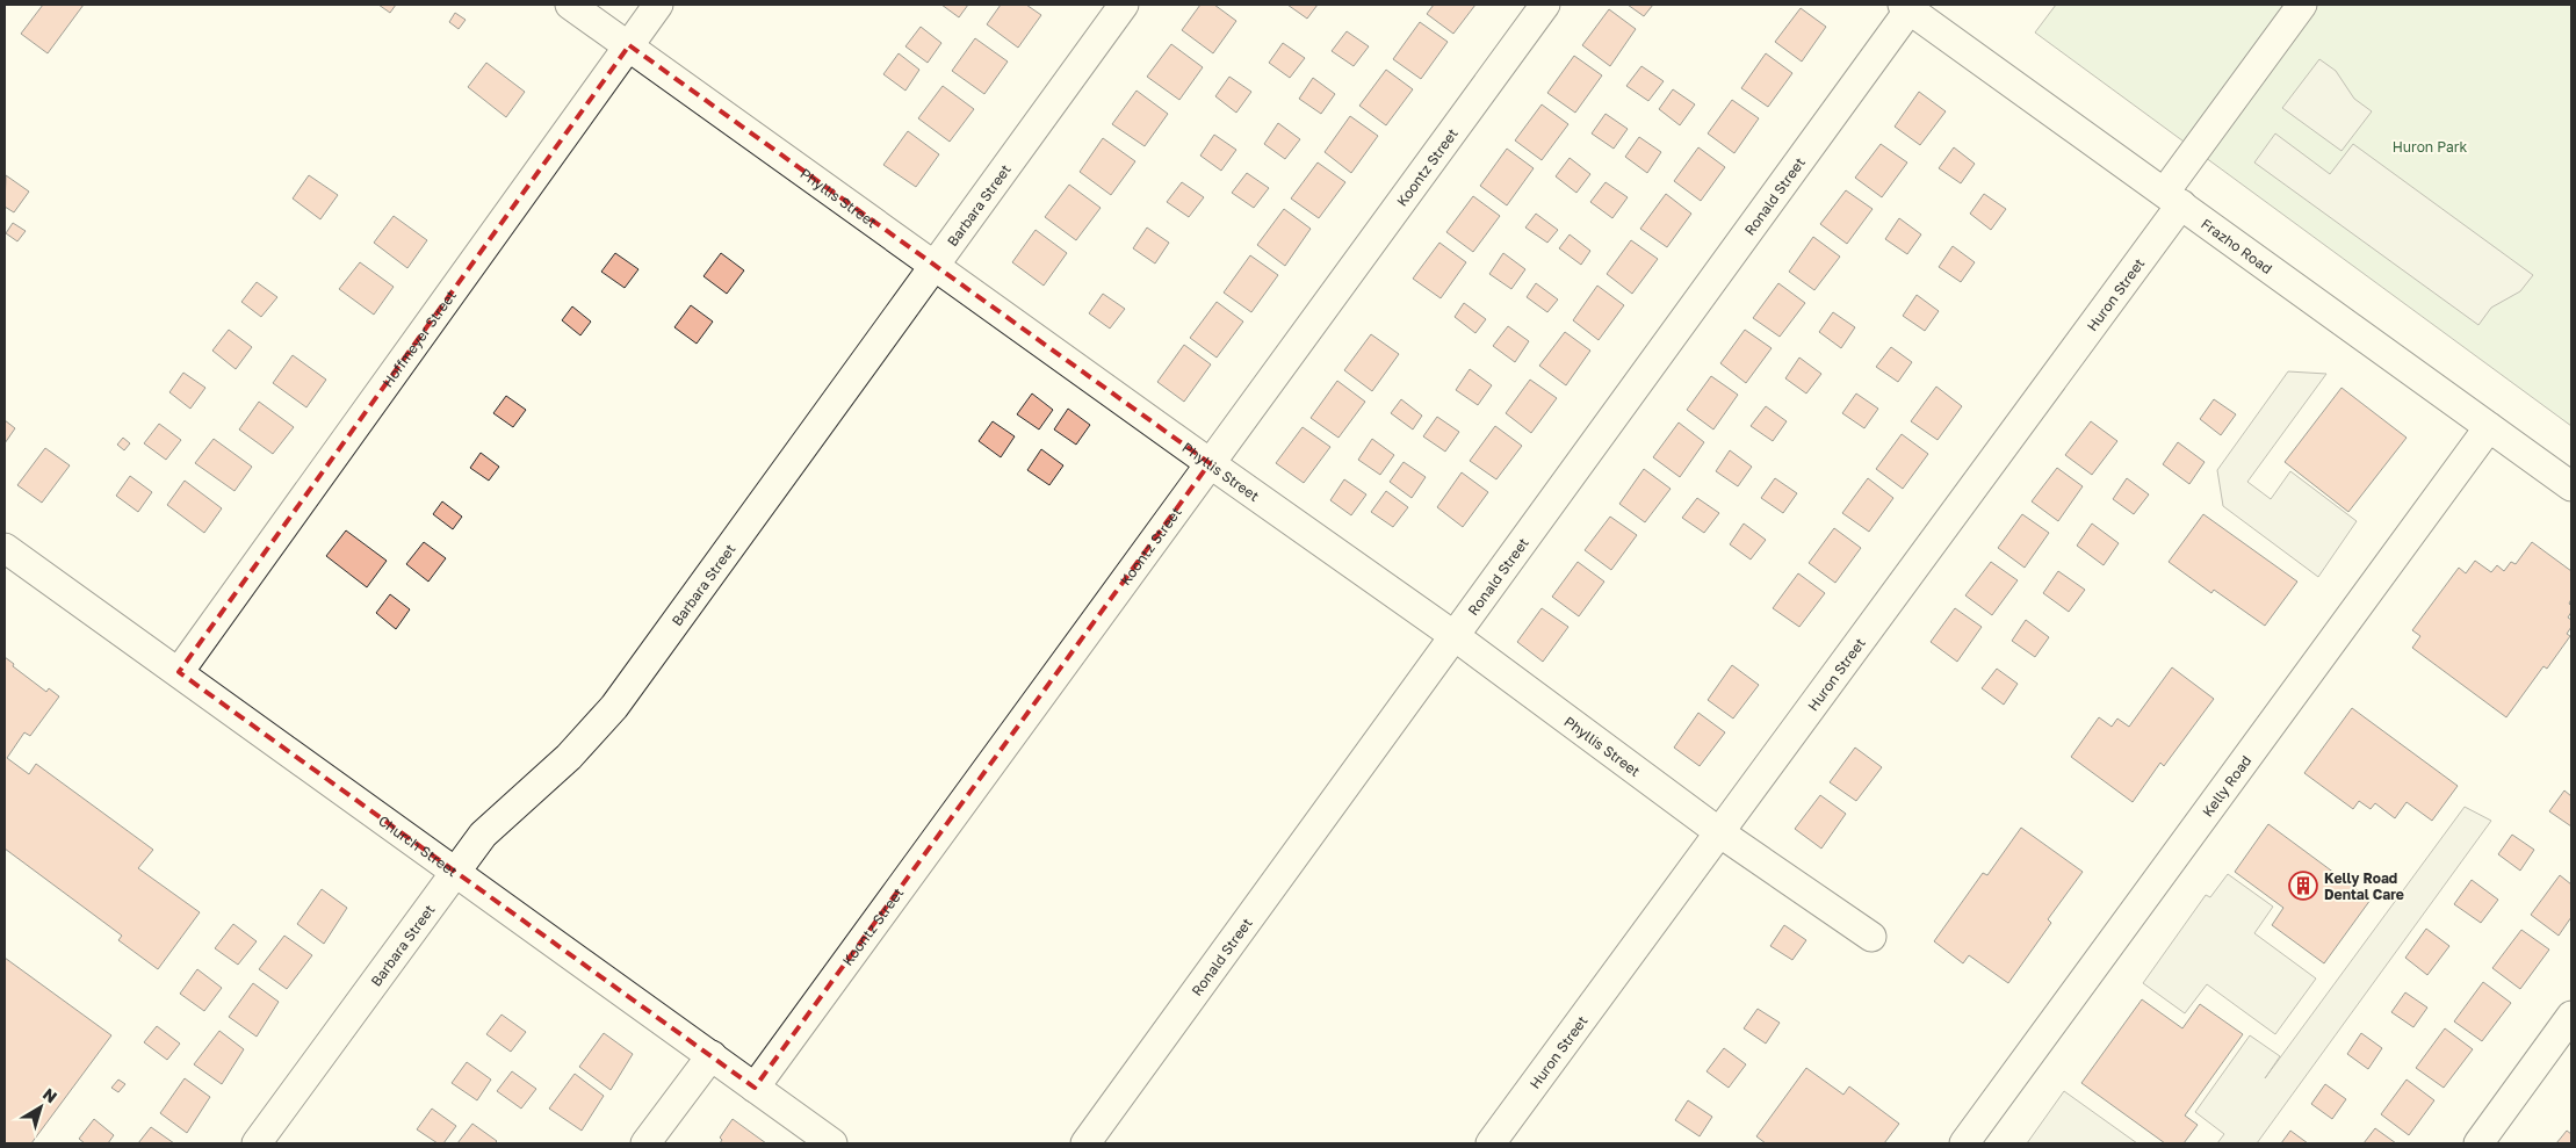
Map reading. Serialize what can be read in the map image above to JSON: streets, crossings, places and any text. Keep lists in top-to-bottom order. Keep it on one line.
{"streets":{"street":["Koontz Street","Phyllis Street","Ronald Street","Barbara Street","Frazho Road","Huron Street","Hoffmeyer Street","Kelly Road","Church Street"]},"crossings":[["Koontz Street","Phyllis Street"],["Koontz Street","Church Street"],["Phyllis Street","Ronald Street"],["Phyllis Street","Barbara Street"],["Phyllis Street","Huron Street"],["Phyllis Street","Hoffmeyer Street"],["Ronald Street","Frazho Road"],["Barbara Street","Church Street"],["Frazho Road","Huron Street"],["Frazho Road","Kelly Road"],["Hoffmeyer Street","Church Street"]],"parks":["Huron Park"],"places":{"building":["Kelly Road Dental Care"]},"north":"top right"}
